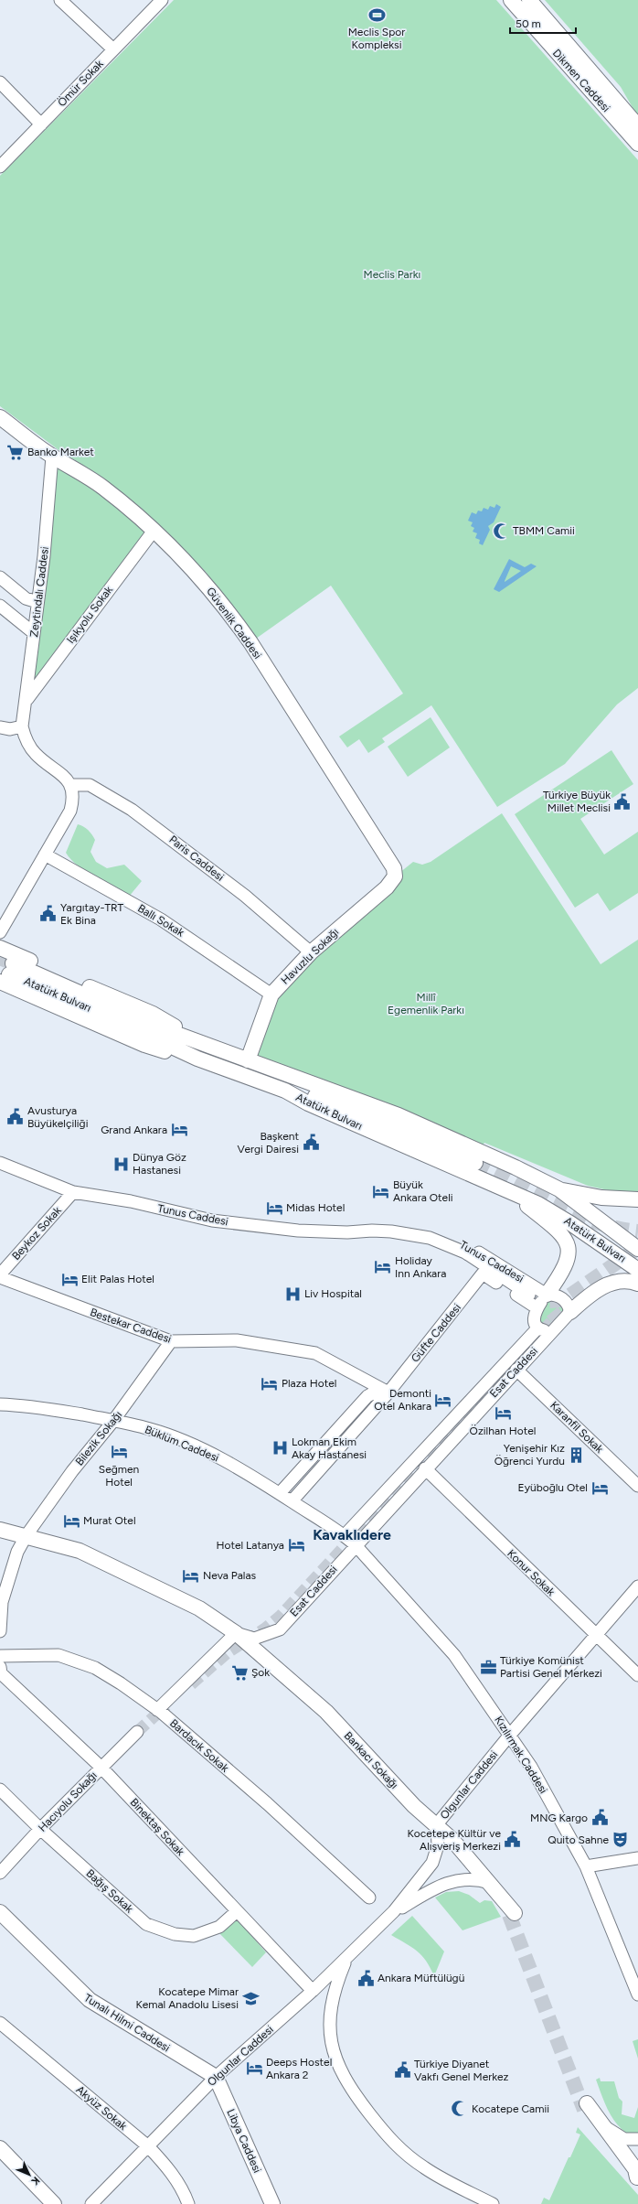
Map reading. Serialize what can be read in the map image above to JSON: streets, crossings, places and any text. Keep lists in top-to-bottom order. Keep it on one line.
{"streets":{"main road":["Dikmen Caddesi","Güvenlik Caddesi","Havuzlu Sokağı","Atatürk Bulvarı","Esat Caddesi","Bankacı Sokağı","Tunalı Hilmi Caddesi","Libya Caddesi"],"street":["Ömür Sokak","Zeytindalı Caddesi","Işıkyolu Sokak","Paris Caddesi","Ballı Sokak","Tunus Caddesi","Beykoz Sokak","Bestekar Caddesi","Güfte Caddesi","Karanfil Sokak","Bilezik Sokağı","Büklüm Caddesi","Konur Sokak","Bardacık Sokak","Kızılırmak Caddesi","Olgunlar Caddesi","Hacıyolu Sokağı","Binektaş Sokak","Bağış Sokak","Akyüz Sokak"]},"crossings":[["Zeytindalı Caddesi","Işıkyolu Sokak"],["Zeytindalı Caddesi","Güvenlik Caddesi"],["Işıkyolu Sokak","Güvenlik Caddesi"],["Güvenlik Caddesi","Havuzlu Sokağı"],["Paris Caddesi","Havuzlu Sokağı"],["Ballı Sokak","Havuzlu Sokağı"],["Havuzlu Sokağı","Atatürk Bulvarı"],["Tunus Caddesi","Beykoz Sokak"],["Tunus Caddesi","Güfte Caddesi"],["Tunus Caddesi","Esat Caddesi"],["Bestekar Caddesi","Güfte Caddesi"],["Bestekar Caddesi","Bilezik Sokağı"],["Güfte Caddesi","Büklüm Caddesi"],["Esat Caddesi","Karanfil Sokak"],["Esat Caddesi","Bilezik Sokağı"],["Esat Caddesi","Büklüm Caddesi"],["Esat Caddesi","Konur Sokak"],["Esat Caddesi","Kızılırmak Caddesi"],["Esat Caddesi","Bankacı Sokağı"],["Bilezik Sokağı","Büklüm Caddesi"],["Büklüm Caddesi","Kızılırmak Caddesi"],["Konur Sokak","Olgunlar Caddesi"],["Kızılırmak Caddesi","Olgunlar Caddesi"],["Bankacı Sokağı","Olgunlar Caddesi"],["Olgunlar Caddesi","Binektaş Sokak"],["Olgunlar Caddesi","Tunalı Hilmi Caddesi"],["Olgunlar Caddesi","Akyüz Sokak"],["Olgunlar Caddesi","Libya Caddesi"],["Hacıyolu Sokağı","Binektaş Sokak"],["Hacıyolu Sokağı","Bağış Sokak"],["Binektaş Sokak","Bağış Sokak"],["Tunalı Hilmi Caddesi","Libya Caddesi"]],"districts":["Kavaklıdere"],"parks":["Meclis Parkı","Millî Egemenlik Parkı"],"places":{"sports":["Meclis Spor Kompleksi"],"supermarket":["Banko Market","Şok"],"mosque":["TBMM Camii","Kocatepe Camii"],"public building":["Türkiye Büyük Millet Meclisi","Yargıtay-TRT Ek Bina","Avusturya Büyükelçiliği","Başkent Vergi Dairesi","MNG Kargo","Kocetepe Kültür ve Alışveriş Merkezi","Ankara Müftülügü","Türkiye Diyanet Vakfı Genel Merkez"],"hotel":["Grand Ankara","Büyük Ankara Oteli","Midas Hotel","Holiday Inn Ankara","Elit Palas Hotel","Plaza Hotel","Demonti Otel Ankara","Özilhan Hotel","Seğmen Hotel","Eyüboğlu Otel","Murat Otel","Hotel Latanya","Neva Palas","Deeps Hostel Ankara 2"],"hospital":["Dünya Göz Hastanesi","Liv Hospital","Lokman Ekim Akay Hastanesi"],"building":["Yenişehir Kız Öğrenci Yurdu"],"office":["Türkiye Komünist Partisi Genel Merkezi"],"theatre":["Quito Sahne"],"school or university":["Kocatepe Mimar Kemal Anadolu Lisesi"]},"scale_bar":"50 m","north":"bottom right"}
